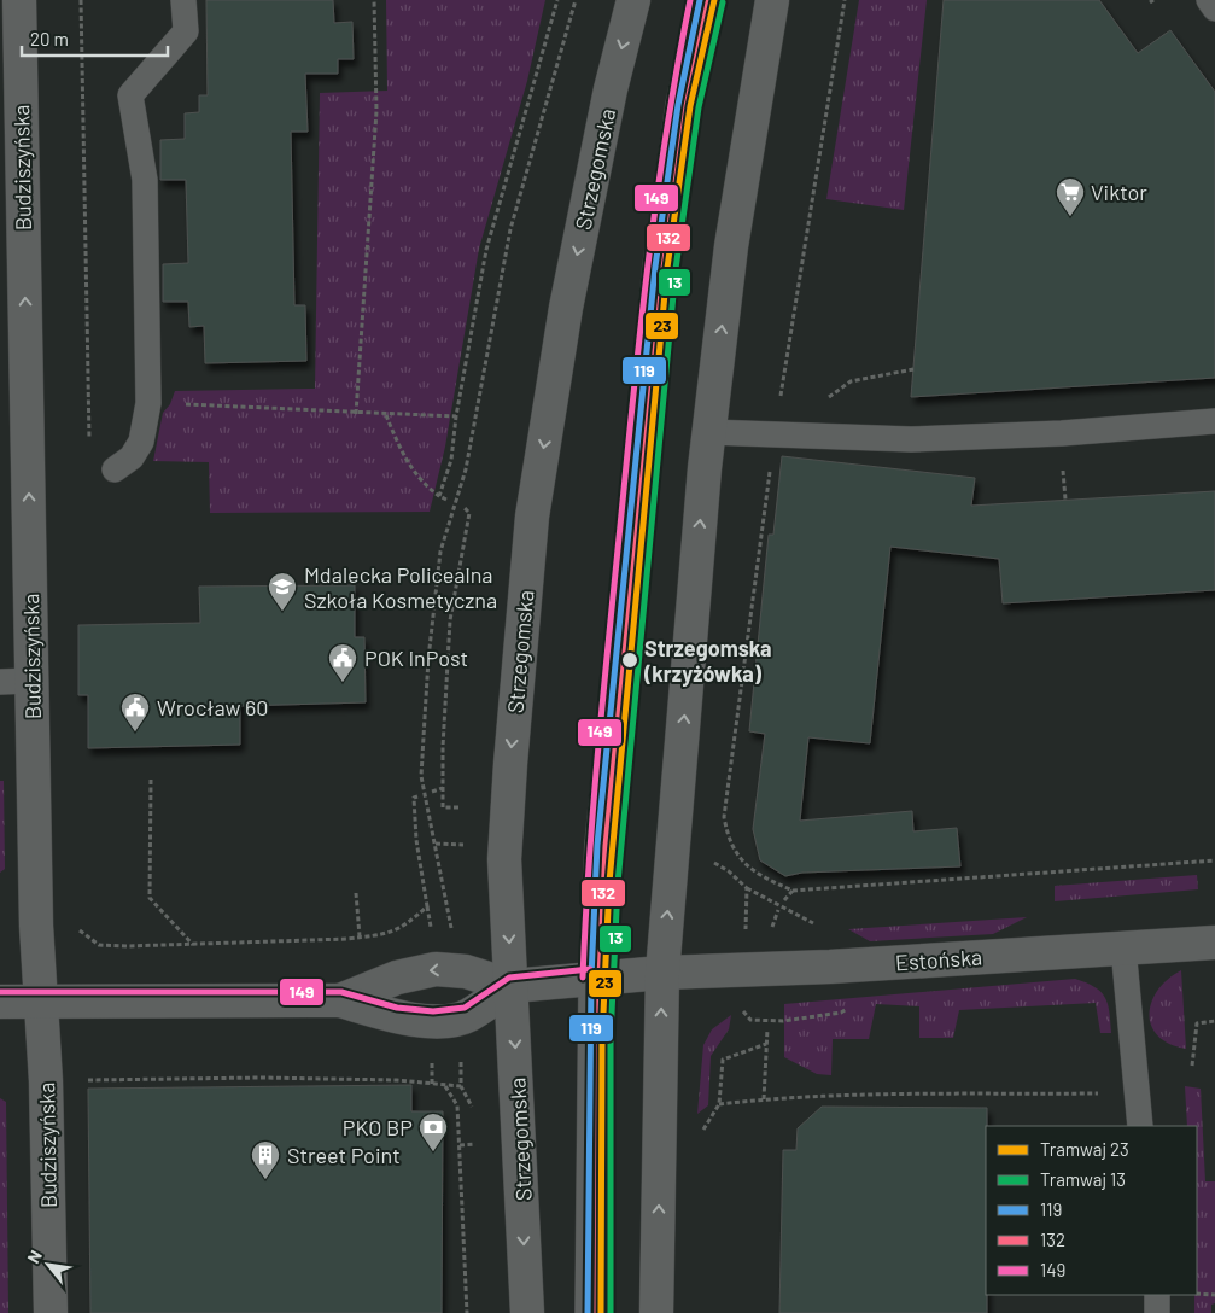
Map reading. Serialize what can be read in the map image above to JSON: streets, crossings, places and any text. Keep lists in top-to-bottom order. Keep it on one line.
{"streets":{"street":["Budziszyńska","Strzegomska","Estońska"]},"crossings":[["Strzegomska","Estońska"]],"one_way":["Budziszyńska"],"places":{"supermarket":["Viktor"],"school or university":["Mdalecka Policealna Szkoła Kosmetyczna"],"other":["Strzegomska (krzyżówka)"],"public building":["POK InPost","Wrocław 60"],"bank":["PKO BP"],"building":["Street Point"]},"lines":["tram line 23","transit line 119","transit line 149","tram line 13","transit line 132"],"legend":["Tramwaj 23","Tramwaj 13","119","132","149"],"scale_bar":"20 m","north":"top left"}
